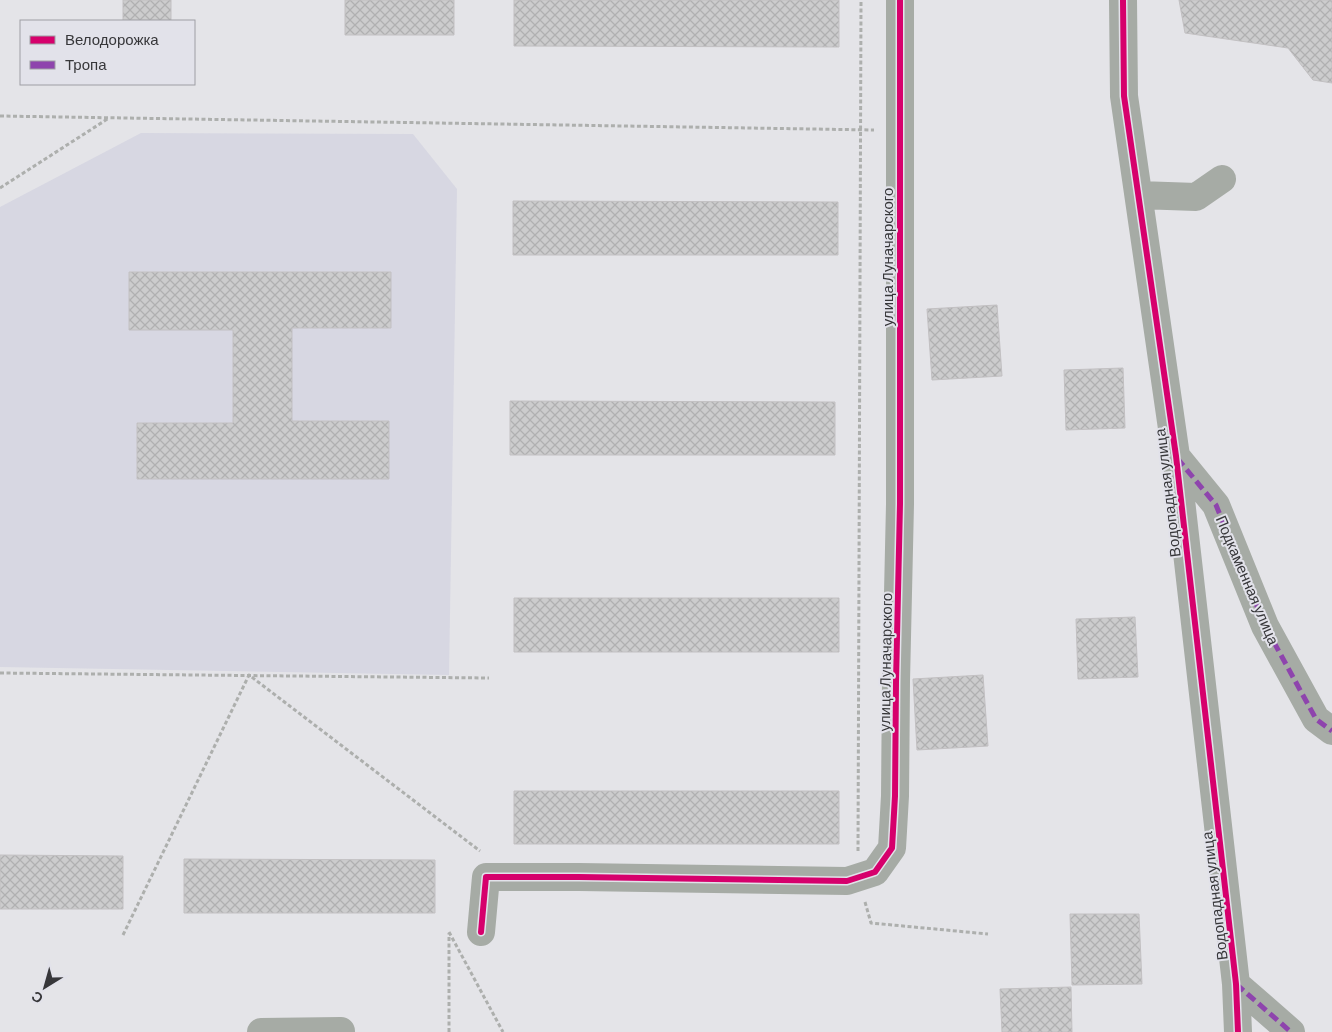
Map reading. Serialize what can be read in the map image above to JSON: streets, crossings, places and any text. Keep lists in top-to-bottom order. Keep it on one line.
{"streets":{"street":["улица Луначарского","Водопадная улица","Подкаменная улица"]},"crossings":[["Водопадная улица","Подкаменная улица"]],"legend":["Велодорожка","Тропа"],"north":"bottom left"}
